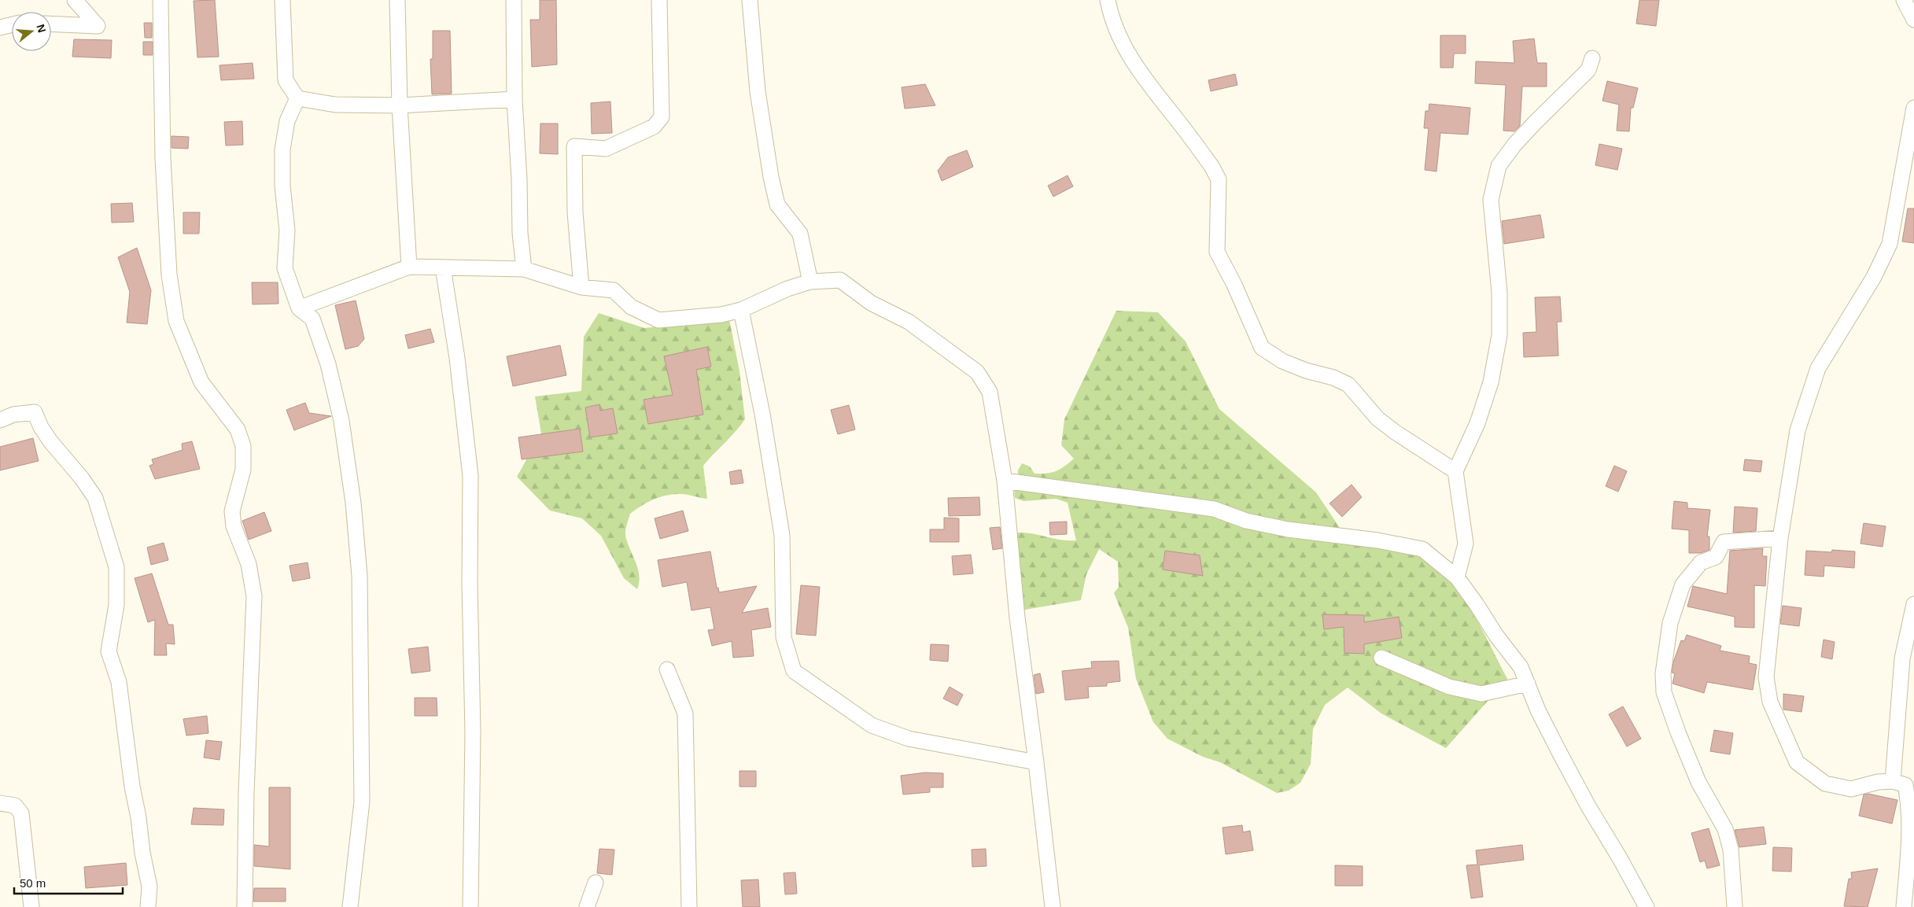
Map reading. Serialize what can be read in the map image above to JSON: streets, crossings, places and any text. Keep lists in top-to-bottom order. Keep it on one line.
{"scale_bar":"50 m","north":"right"}
